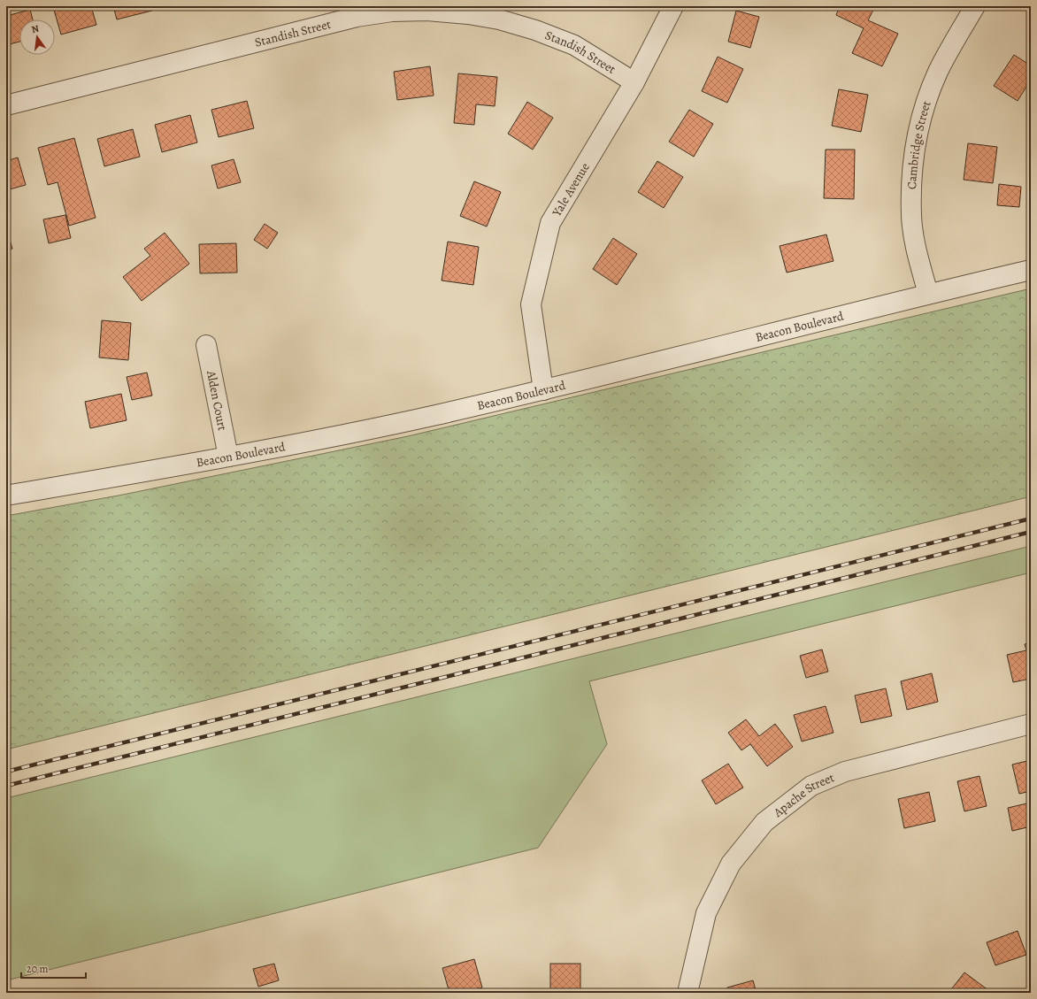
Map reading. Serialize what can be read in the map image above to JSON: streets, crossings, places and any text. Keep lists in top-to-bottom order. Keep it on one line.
{"streets":{"street":["Standish Street","Cambridge Street","Yale Avenue","Beacon Boulevard","Alden Court","Apache Street"]},"crossings":[["Standish Street","Yale Avenue"],["Cambridge Street","Beacon Boulevard"],["Yale Avenue","Beacon Boulevard"],["Beacon Boulevard","Alden Court"]],"scale_bar":"20 m","north":"top"}
